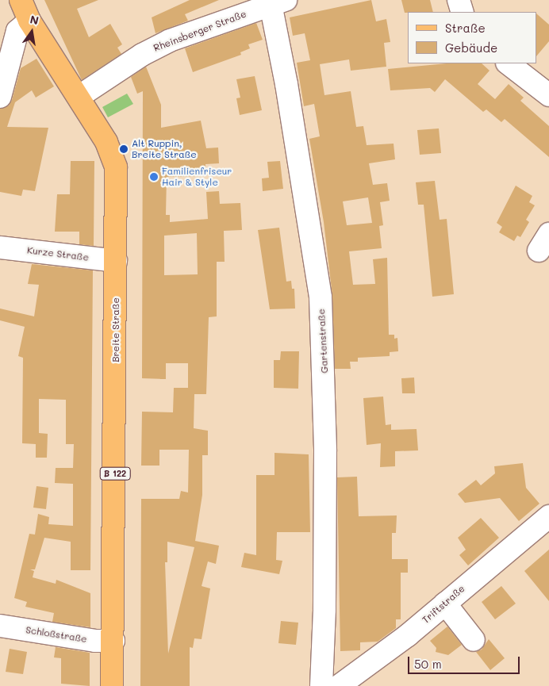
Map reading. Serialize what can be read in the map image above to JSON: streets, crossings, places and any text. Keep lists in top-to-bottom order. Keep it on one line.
{"streets":{"main road":["Breite Straße","B 122"],"street":["Rheinsberger Straße","Kurze Straße","Gartenstraße","Triftstraße","Schloßstraße"]},"crossings":[["Rheinsberger Straße","Breite Straße"],["Rheinsberger Straße","Gartenstraße"],["Kurze Straße","Breite Straße"],["Breite Straße","Schloßstraße"]],"places":["Alt Ruppin, Breite Straße","Familienfriseur Hair & Style"],"legend":["Straße","Gebäude"],"scale_bar":"50 m","north":"top"}
